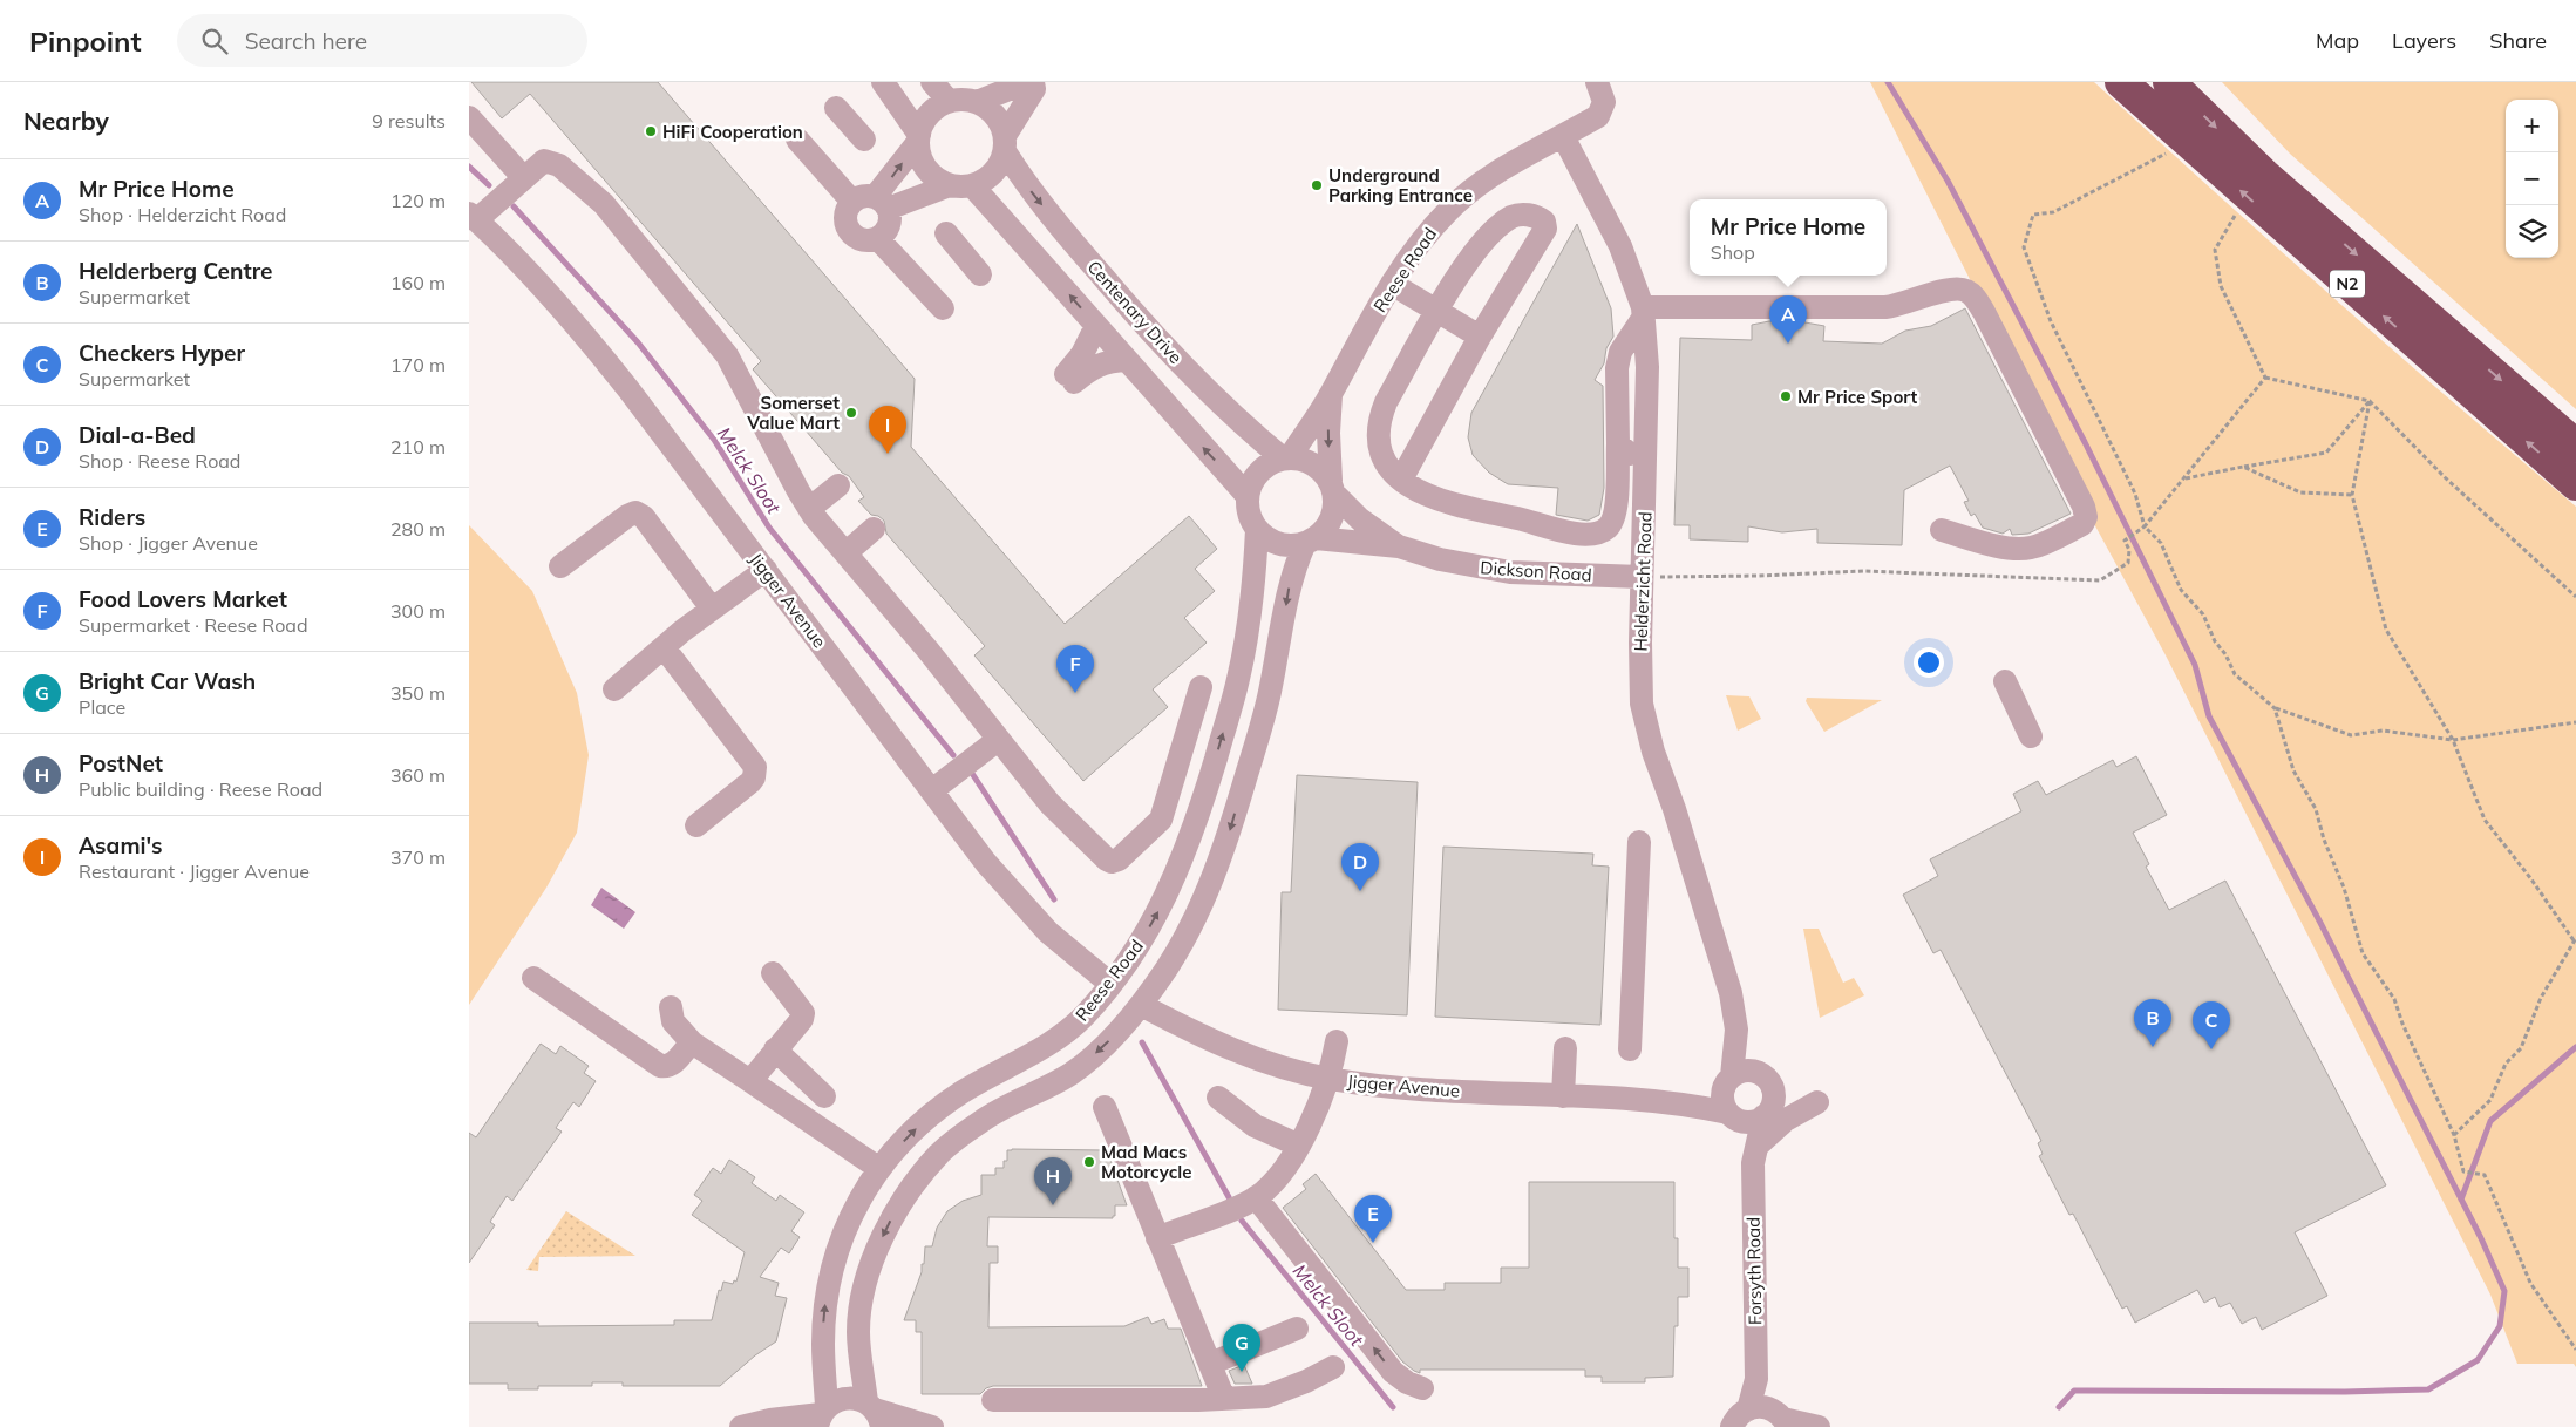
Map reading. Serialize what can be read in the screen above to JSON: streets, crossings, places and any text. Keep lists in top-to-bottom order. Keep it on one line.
{"streets":{"highway":["N2"],"street":["Reese Road","Centenary Drive","Dickson Road","Helderzicht Road","Jigger Avenue","Forsyth Road"]},"crossings":[["Reese Road","Centenary Drive"],["Reese Road","Dickson Road"],["Reese Road","Helderzicht Road"],["Reese Road","Jigger Avenue"],["Centenary Drive","Dickson Road"],["Dickson Road","Helderzicht Road"],["Helderzicht Road","Jigger Avenue"],["Helderzicht Road","Forsyth Road"],["Jigger Avenue","Forsyth Road"]],"water":["Melck Sloot"],"places":["HiFi Cooperation","Underground Parking Entrance","Mr Price Sport","Somerset Value Mart","Mad Macs Motorcycle"],"page":{"header":"Pinpoint","search":"Search here","nav":["Map","Layers","Share"],"heading":["Nearby","9 results"],"map_buttons":["+","−"],"list":[{"mark":"A","name":"Mr Price Home","note":"Shop · Helderzicht Road","value":"120 m"},{"mark":"B","name":"Helderberg Centre","note":"Supermarket","value":"160 m"},{"mark":"C","name":"Checkers Hyper","note":"Supermarket","value":"170 m"},{"mark":"D","name":"Dial-a-Bed","note":"Shop · Reese Road","value":"210 m"},{"mark":"E","name":"Riders","note":"Shop · Jigger Avenue","value":"280 m"},{"mark":"F","name":"Food Lovers Market","note":"Supermarket · Reese Road","value":"300 m"},{"mark":"G","name":"Bright Car Wash","note":"Place","value":"350 m"},{"mark":"H","name":"PostNet","note":"Public building · Reese Road","value":"360 m"},{"mark":"I","name":"Asami's","note":"Restaurant · Jigger Avenue","value":"370 m"}],"popup":["Mr Price Home","Shop"],"pins":["A","I","F","D","B","C","H","E","G"]}}
